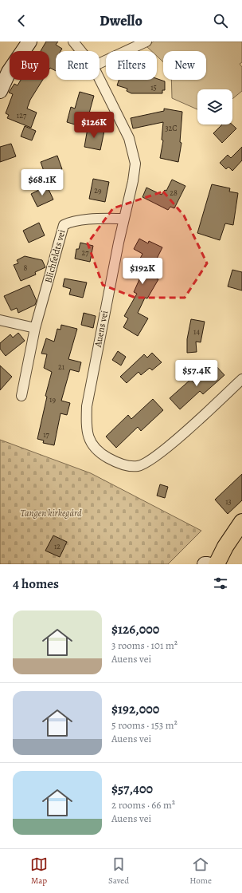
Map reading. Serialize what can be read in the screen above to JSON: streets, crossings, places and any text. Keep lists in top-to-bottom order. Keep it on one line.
{"streets":{"street":["Blichfeldts vei","Auens vei"]},"crossings":[["Blichfeldts vei","Auens vei"]],"parks":["Tangen kirkegård"],"house_numbers":["15","127","32C","29","28","27","8","14","21","19","17","13","12"],"page":{"header":"Dwello","chip":["Buy","Rent","Filters","New"],"price":["$126K","$68.1K","$192K","$57.4K"],"heading":"4 homes","list":[{"name":"$126,000","note":"3 rooms · 101 m² · Auens vei"},{"name":"$192,000","note":"5 rooms · 153 m² · Auens vei"},{"name":"$57,400","note":"2 rooms · 66 m² · Auens vei"}],"tabs":["Map","Saved","Home"]}}
